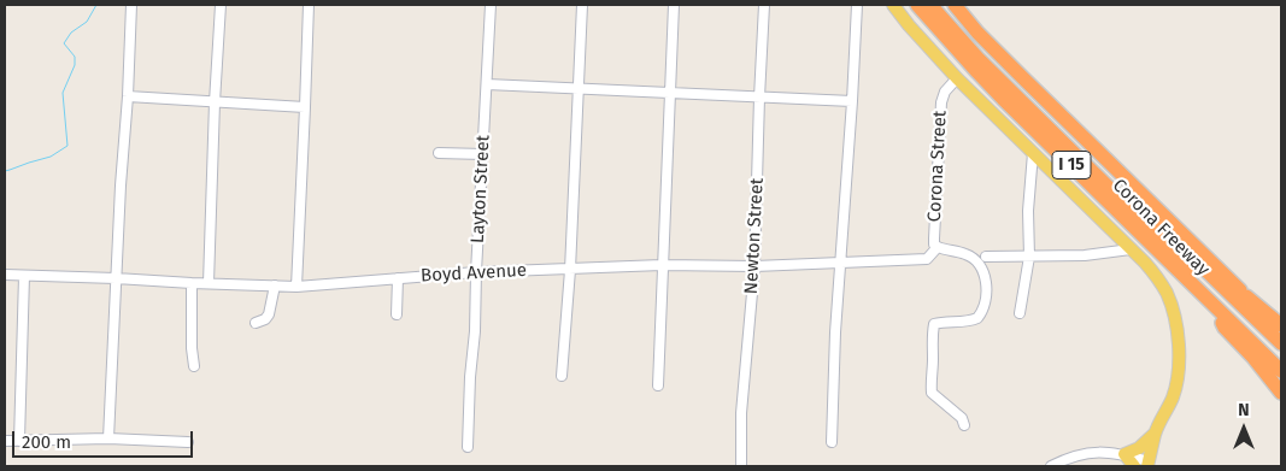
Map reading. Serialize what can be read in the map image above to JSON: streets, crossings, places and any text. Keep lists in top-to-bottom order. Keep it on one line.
{"streets":{"highway":["I 15","Corona Freeway"],"street":["Corona Street","Layton Street","Newton Street","Boyd Avenue"]},"crossings":[["Corona Street","Boyd Avenue"],["Layton Street","Boyd Avenue"],["Newton Street","Boyd Avenue"]],"scale_bar":"200 m","north":"top"}
